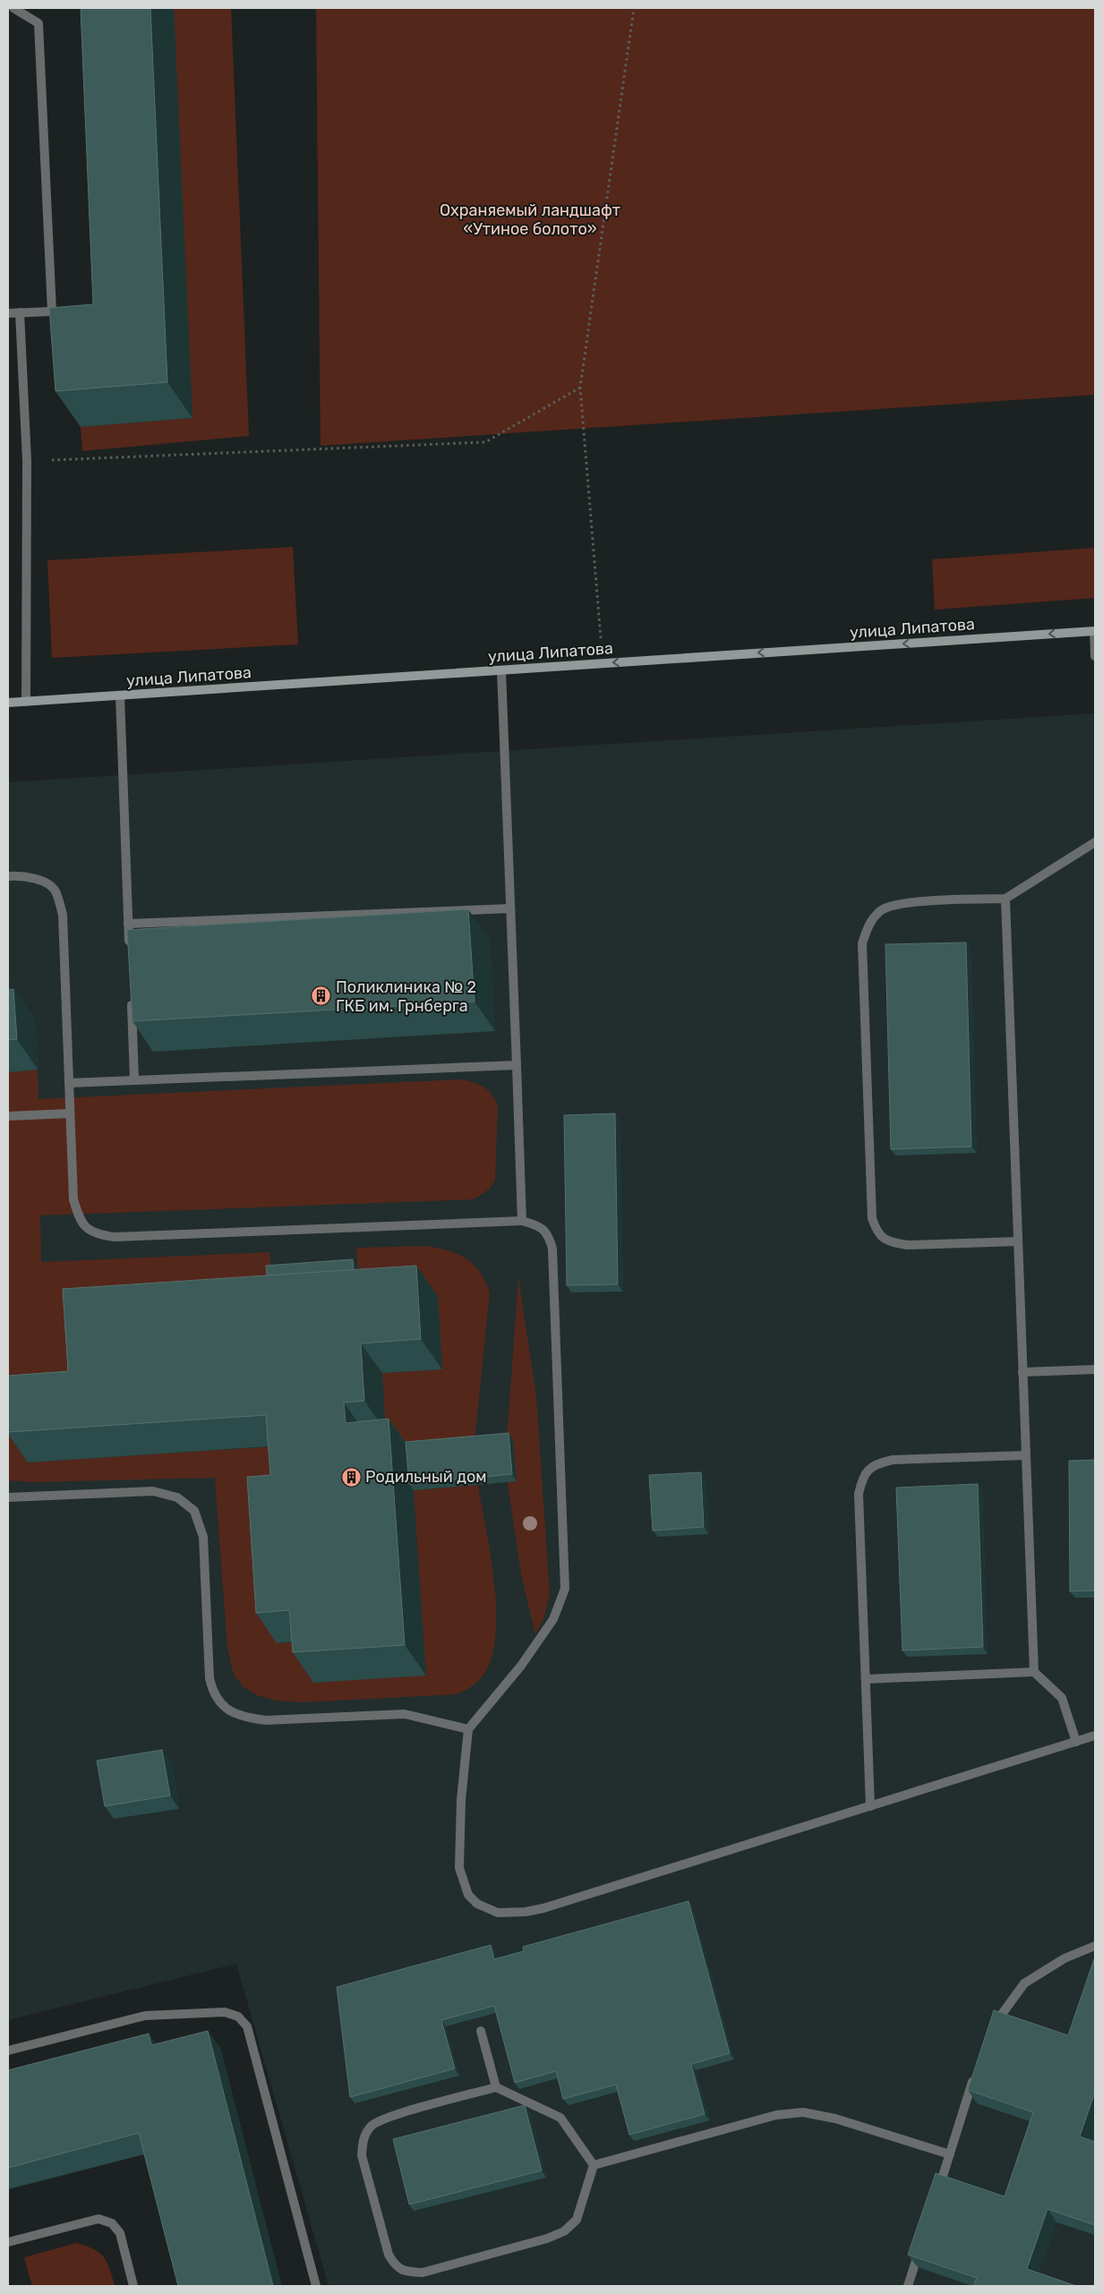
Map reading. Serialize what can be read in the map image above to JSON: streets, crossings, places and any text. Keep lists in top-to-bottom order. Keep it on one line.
{"streets":{"street":["улица Липатова"]},"one_way":["улица Липатова"],"parks":["Охраняемый ландшафт «Утиное болото»"],"places":{"building":["Поликлиника № 2 ГКБ им. Грнберга","Родильный дом"]}}
